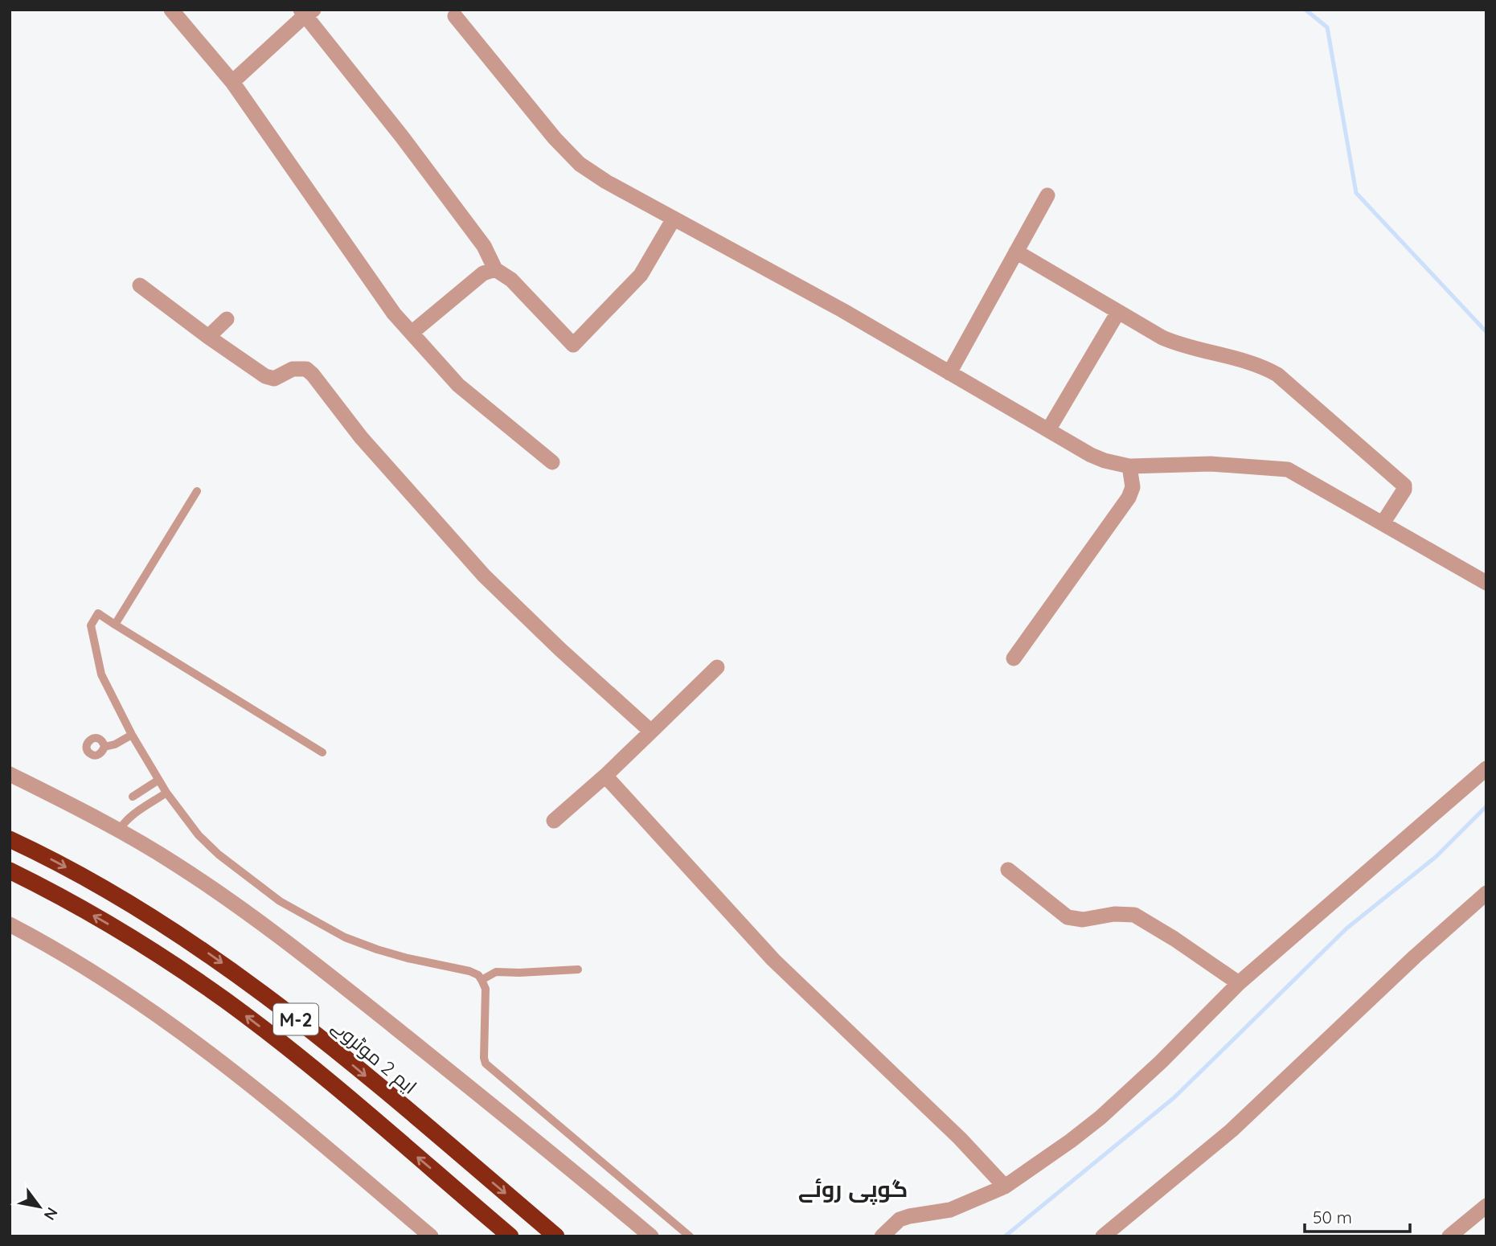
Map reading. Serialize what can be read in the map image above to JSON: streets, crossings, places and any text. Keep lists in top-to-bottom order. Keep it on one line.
{"streets":{"highway":["M-2","ایم 2 موٹروے"]},"districts":["گوپی روئے"],"scale_bar":"50 m","north":"bottom right"}
